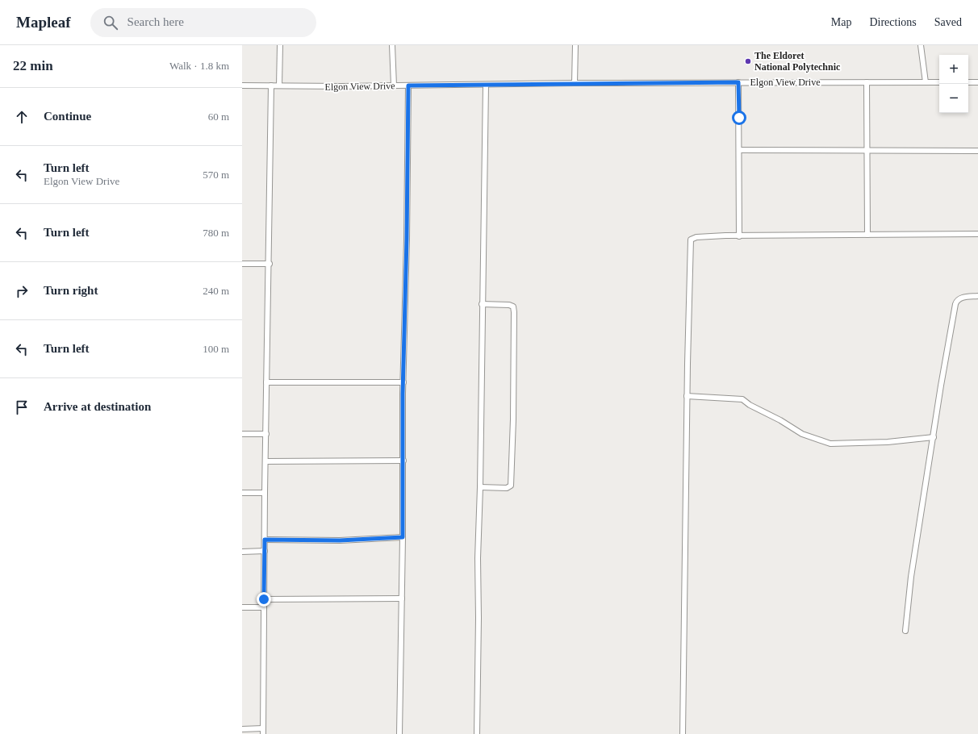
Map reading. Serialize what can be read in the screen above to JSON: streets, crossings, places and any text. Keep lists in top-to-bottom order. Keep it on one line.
{"streets":{"street":["Elgon View Drive"]},"places":["The Eldoret National Polytechnic"],"page":{"header":"Mapleaf","search":"Search here","nav":["Map","Directions","Saved"],"heading":["22 min","Walk · 1.8 km"],"map_buttons":["+","−"],"list":[["Continue","60 m"],["Turn left","Elgon View Drive","570 m"],["Turn left","780 m"],["Turn right","240 m"],["Turn left","100 m"],"Arrive at destination"]}}
